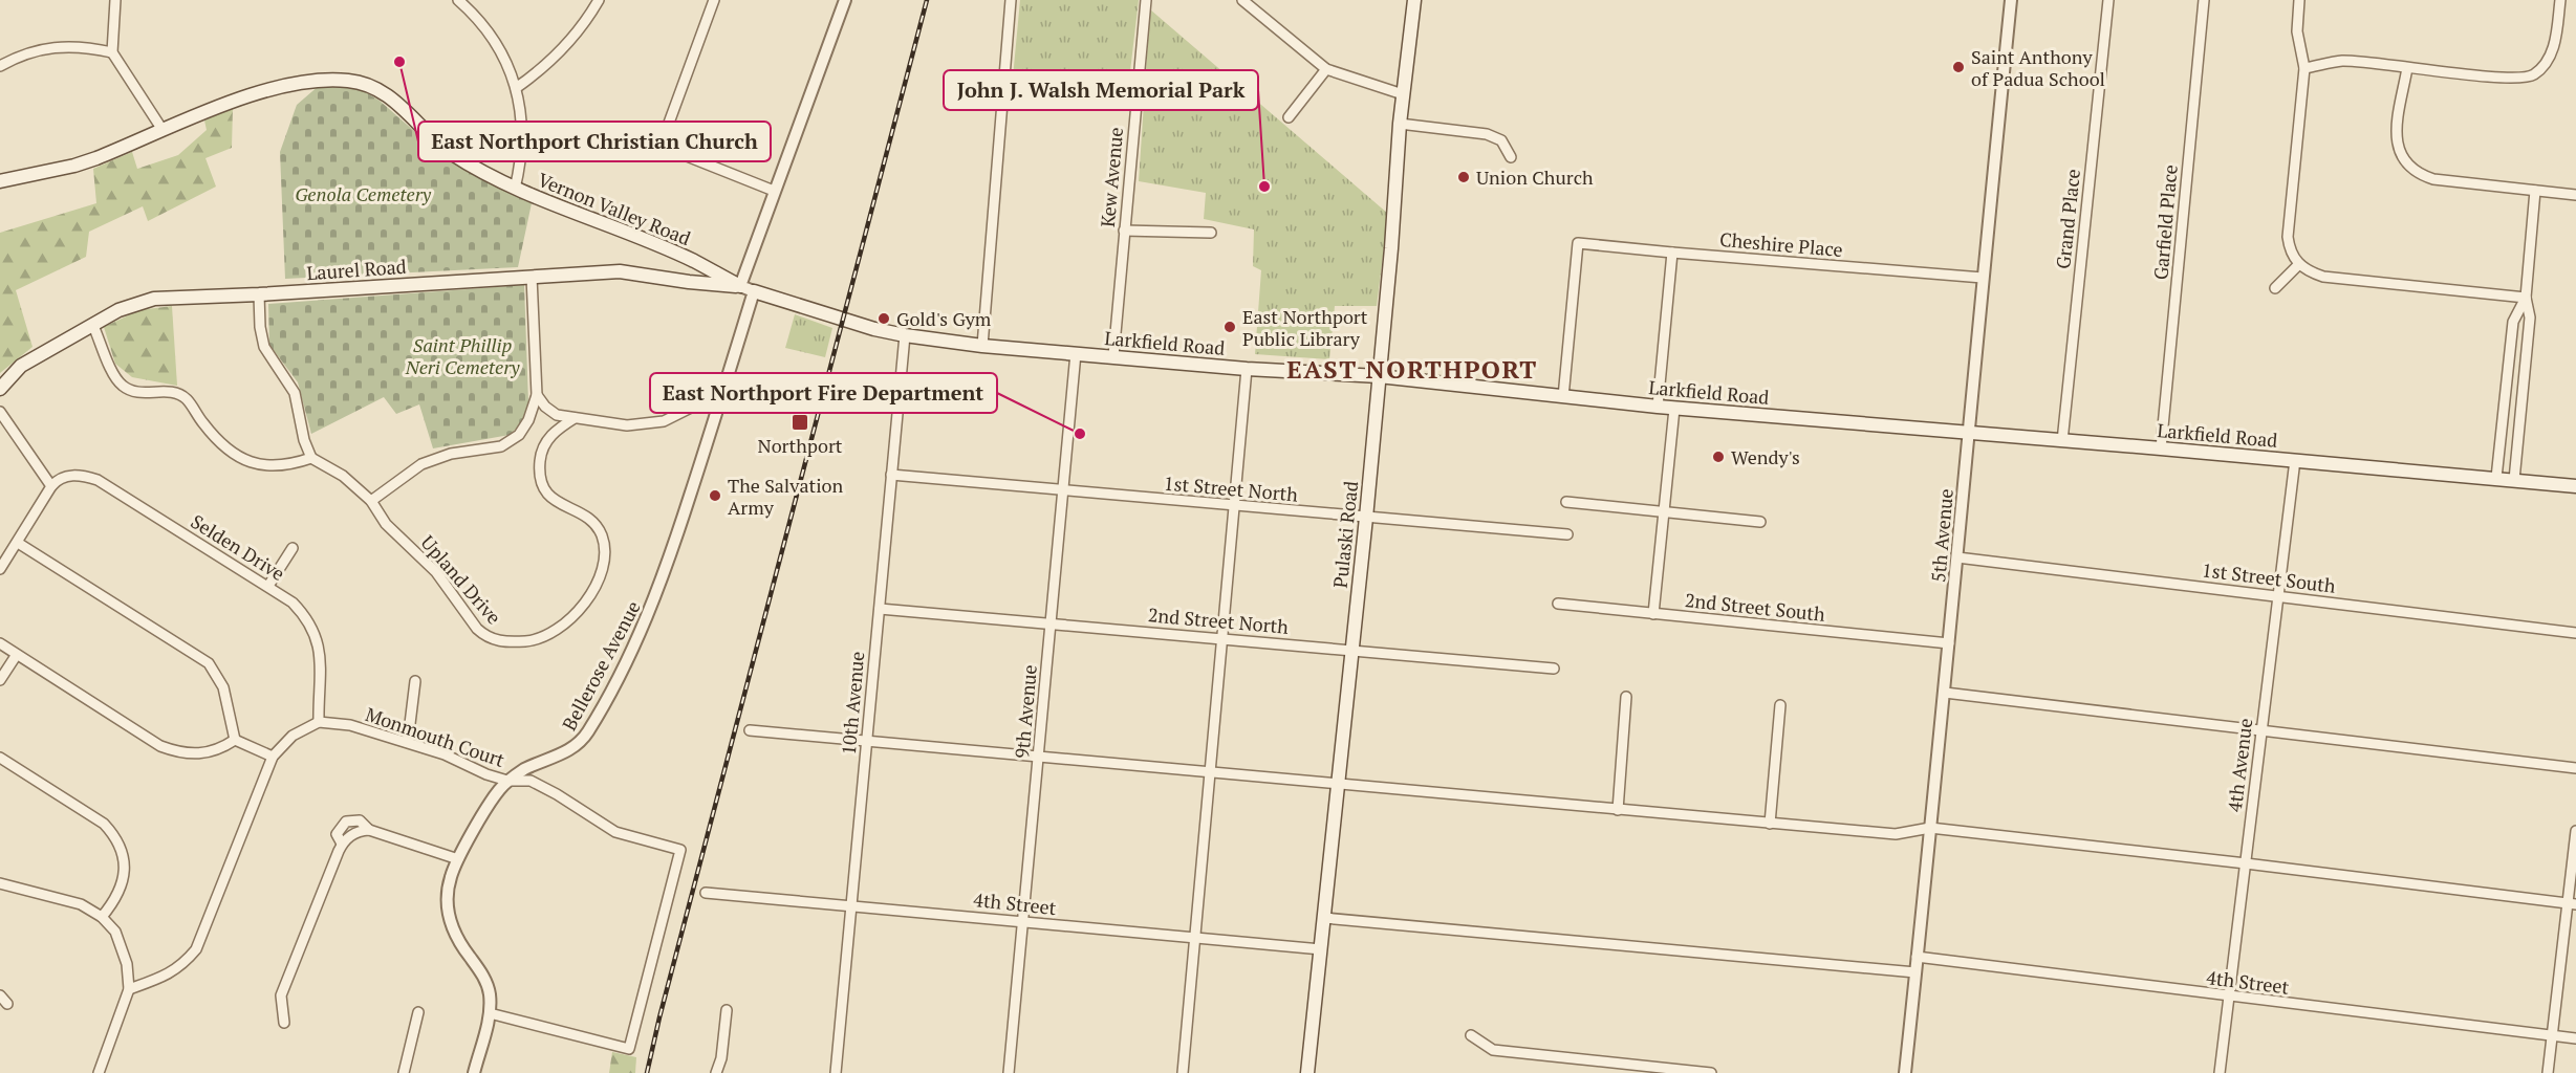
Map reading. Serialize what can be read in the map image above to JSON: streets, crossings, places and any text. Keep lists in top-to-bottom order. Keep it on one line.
{"streets":{"main road":["Vernon Valley Road","Laurel Road","Larkfield Road","Pulaski Road"],"street":["Kew Avenue","Grand Place","Garfield Place","Cheshire Place","1st Street North","5th Avenue","Selden Drive","1st Street South","Upland Drive","2nd Street South","2nd Street North","Bellerose Avenue","10th Avenue","9th Avenue","Monmouth Court","4th Avenue","4th Street"]},"crossings":[["Kew Avenue","Larkfield Road"],["Vernon Valley Road","Laurel Road"],["Vernon Valley Road","Larkfield Road"],["Vernon Valley Road","Bellerose Avenue"],["Grand Place","Larkfield Road"],["Garfield Place","Larkfield Road"],["Cheshire Place","Larkfield Road"],["Cheshire Place","5th Avenue"],["Larkfield Road","Pulaski Road"],["Larkfield Road","5th Avenue"],["Larkfield Road","10th Avenue"],["Larkfield Road","9th Avenue"],["Larkfield Road","4th Avenue"],["1st Street North","Pulaski Road"],["1st Street North","10th Avenue"],["1st Street North","9th Avenue"],["Pulaski Road","2nd Street North"],["Pulaski Road","4th Street"],["5th Avenue","1st Street South"],["5th Avenue","2nd Street South"],["5th Avenue","4th Street"],["Selden Drive","Monmouth Court"],["1st Street South","4th Avenue"],["2nd Street North","10th Avenue"],["2nd Street North","9th Avenue"],["Bellerose Avenue","Monmouth Court"],["10th Avenue","4th Street"],["9th Avenue","4th Street"],["4th Avenue","4th Street"]],"districts":["EAST NORTHPORT"],"parks":["Genola Cemetery","Saint Phillip Neri Cemetery"],"places":{"other":["East Northport Christian Church","Saint Anthony of Padua School","Union Church","John J. Walsh Memorial Park","Gold's Gym","East Northport Public Library","East Northport Fire Department","Wendy's","The Salvation Army"],"transit":["Northport"]}}
